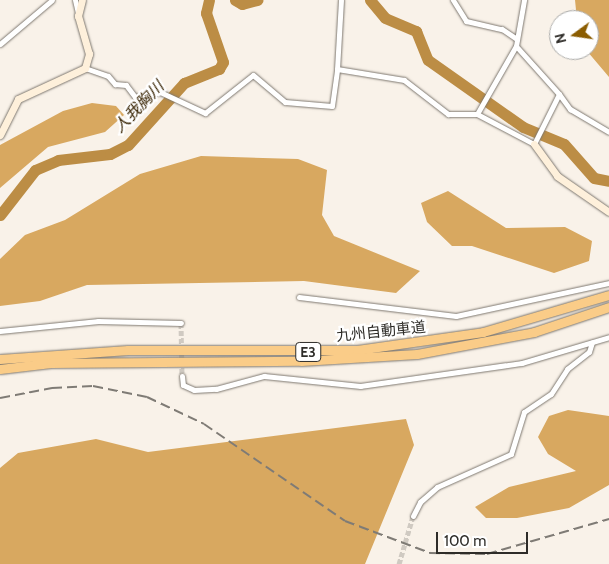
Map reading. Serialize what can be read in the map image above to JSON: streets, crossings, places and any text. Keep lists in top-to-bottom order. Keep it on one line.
{"streets":{"highway":["九州自動車道","E3"]},"water":["人我胸川"],"scale_bar":"100 m","north":"left"}
